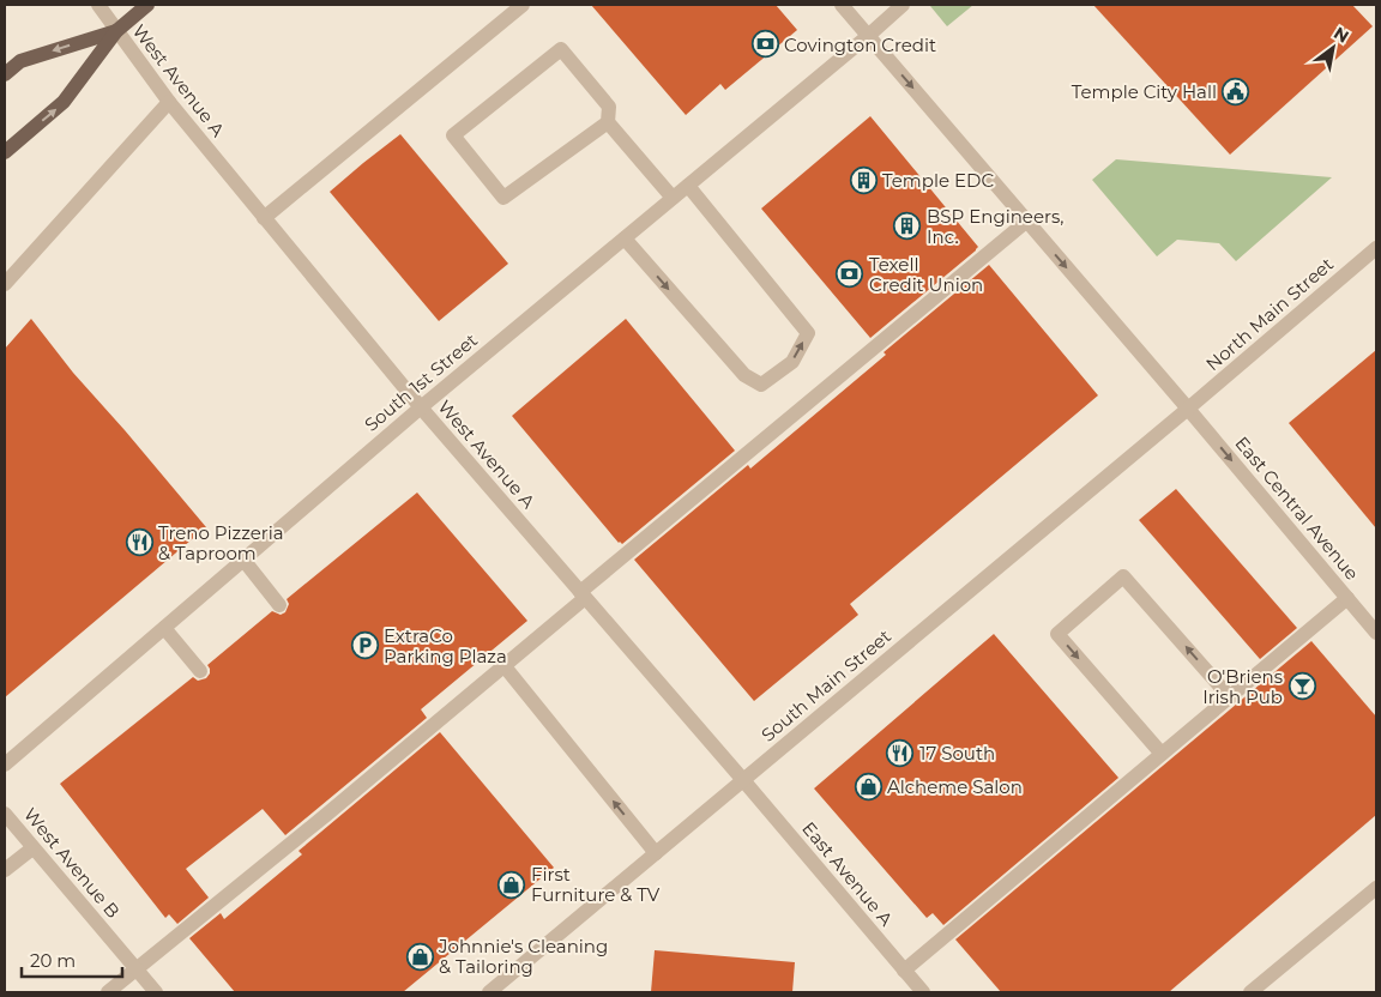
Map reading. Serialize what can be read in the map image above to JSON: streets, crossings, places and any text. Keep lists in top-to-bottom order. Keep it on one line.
{"streets":{"street":["West Avenue A","North Main Street","South 1st Street","East Central Avenue","South Main Street","West Avenue B","East Avenue A"]},"crossings":[["West Avenue A","South 1st Street"],["West Avenue A","South Main Street"],["West Avenue A","East Avenue A"],["North Main Street","East Central Avenue"],["North Main Street","South Main Street"],["South 1st Street","East Central Avenue"],["East Central Avenue","South Main Street"],["South Main Street","East Avenue A"]],"one_way":["East Central Avenue"],"places":{"bank":["Covington Credit","Texell Credit Union"],"public building":["Temple City Hall"],"building":["Temple EDC","BSP Engineers, Inc."],"restaurant":["Treno Pizzeria & Taproom","17 South"],"parking":["ExtraCo Parking Plaza"],"bar":["O'Briens Irish Pub"],"shop":["Alcheme Salon","First Furniture & TV","Johnnie's Cleaning & Tailoring"]},"scale_bar":"20 m","north":"top right"}
